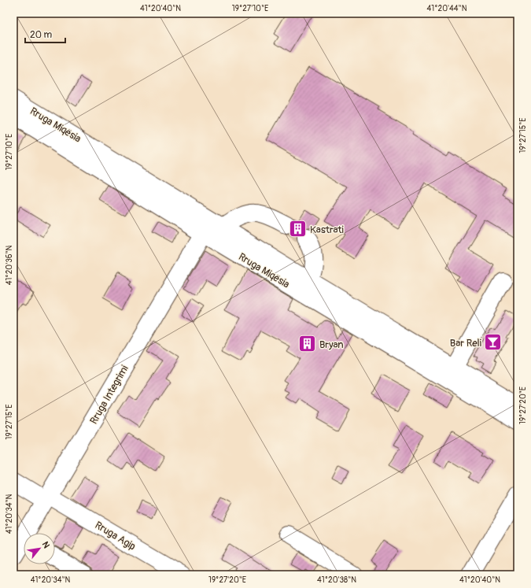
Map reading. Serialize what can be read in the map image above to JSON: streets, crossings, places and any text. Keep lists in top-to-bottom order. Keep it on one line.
{"streets":{"main road":["Rruga Miqësia","Rruga Integrimi","Rruga Agip"]},"crossings":[["Rruga Miqësia","Rruga Integrimi"],["Rruga Integrimi","Rruga Agip"]],"places":{"building":["Kastrati","Bryan"],"bar":["Bar Reli"]},"scale_bar":"20 m","north":"top right","coordinates":["41°20'40\"N","19°27'10\"E","41°20'44\"N","19°27'15\"E","41°20'36\"N","19°27'20\"E","41°20'34\"N","41°20'38\"N"]}
